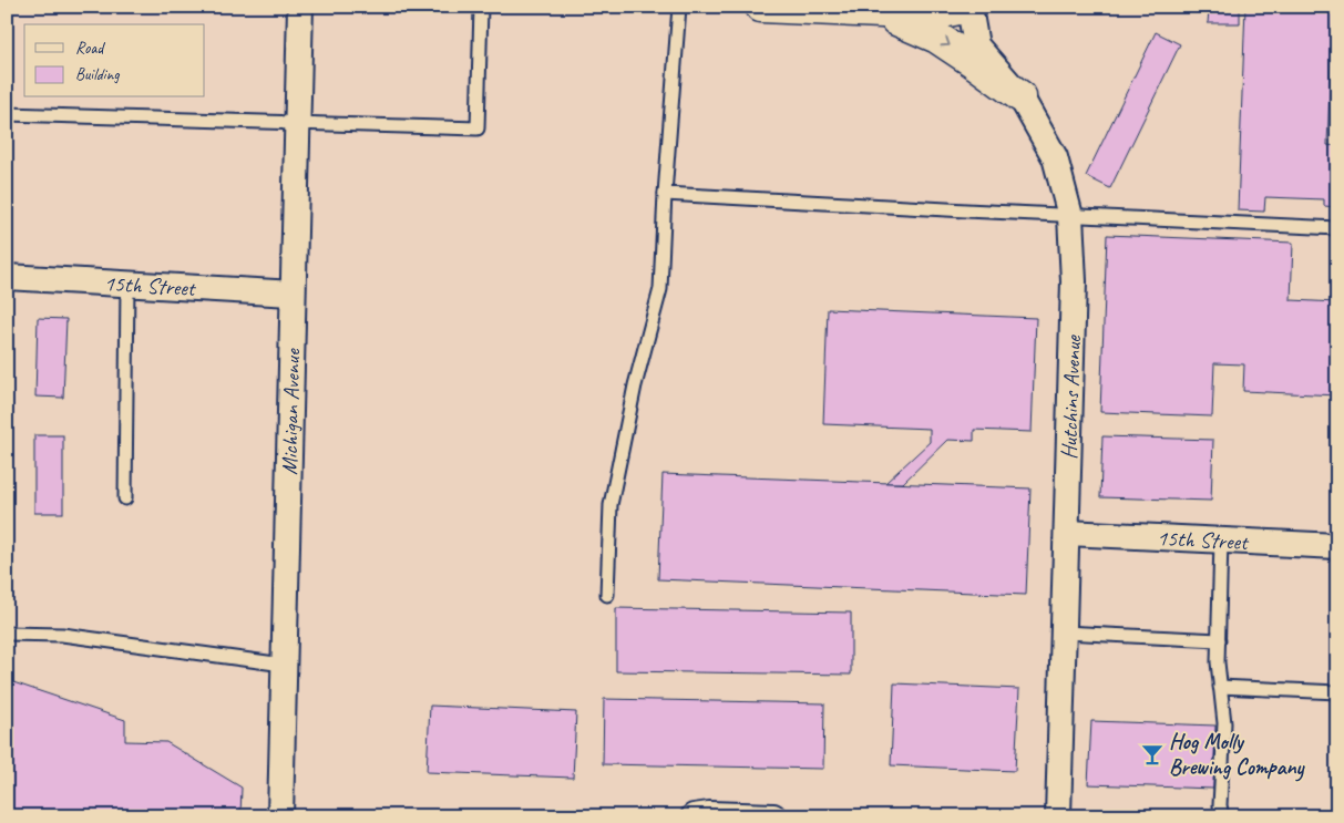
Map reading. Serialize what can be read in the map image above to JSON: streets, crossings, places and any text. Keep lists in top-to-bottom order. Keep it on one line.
{"streets":{"street":["15th Street","Hutchins Avenue","Michigan Avenue"]},"crossings":[["15th Street","Hutchins Avenue"],["15th Street","Michigan Avenue"]],"places":{"bar":["Hog Molly Brewing Company"]},"legend":["Road","Building"]}
